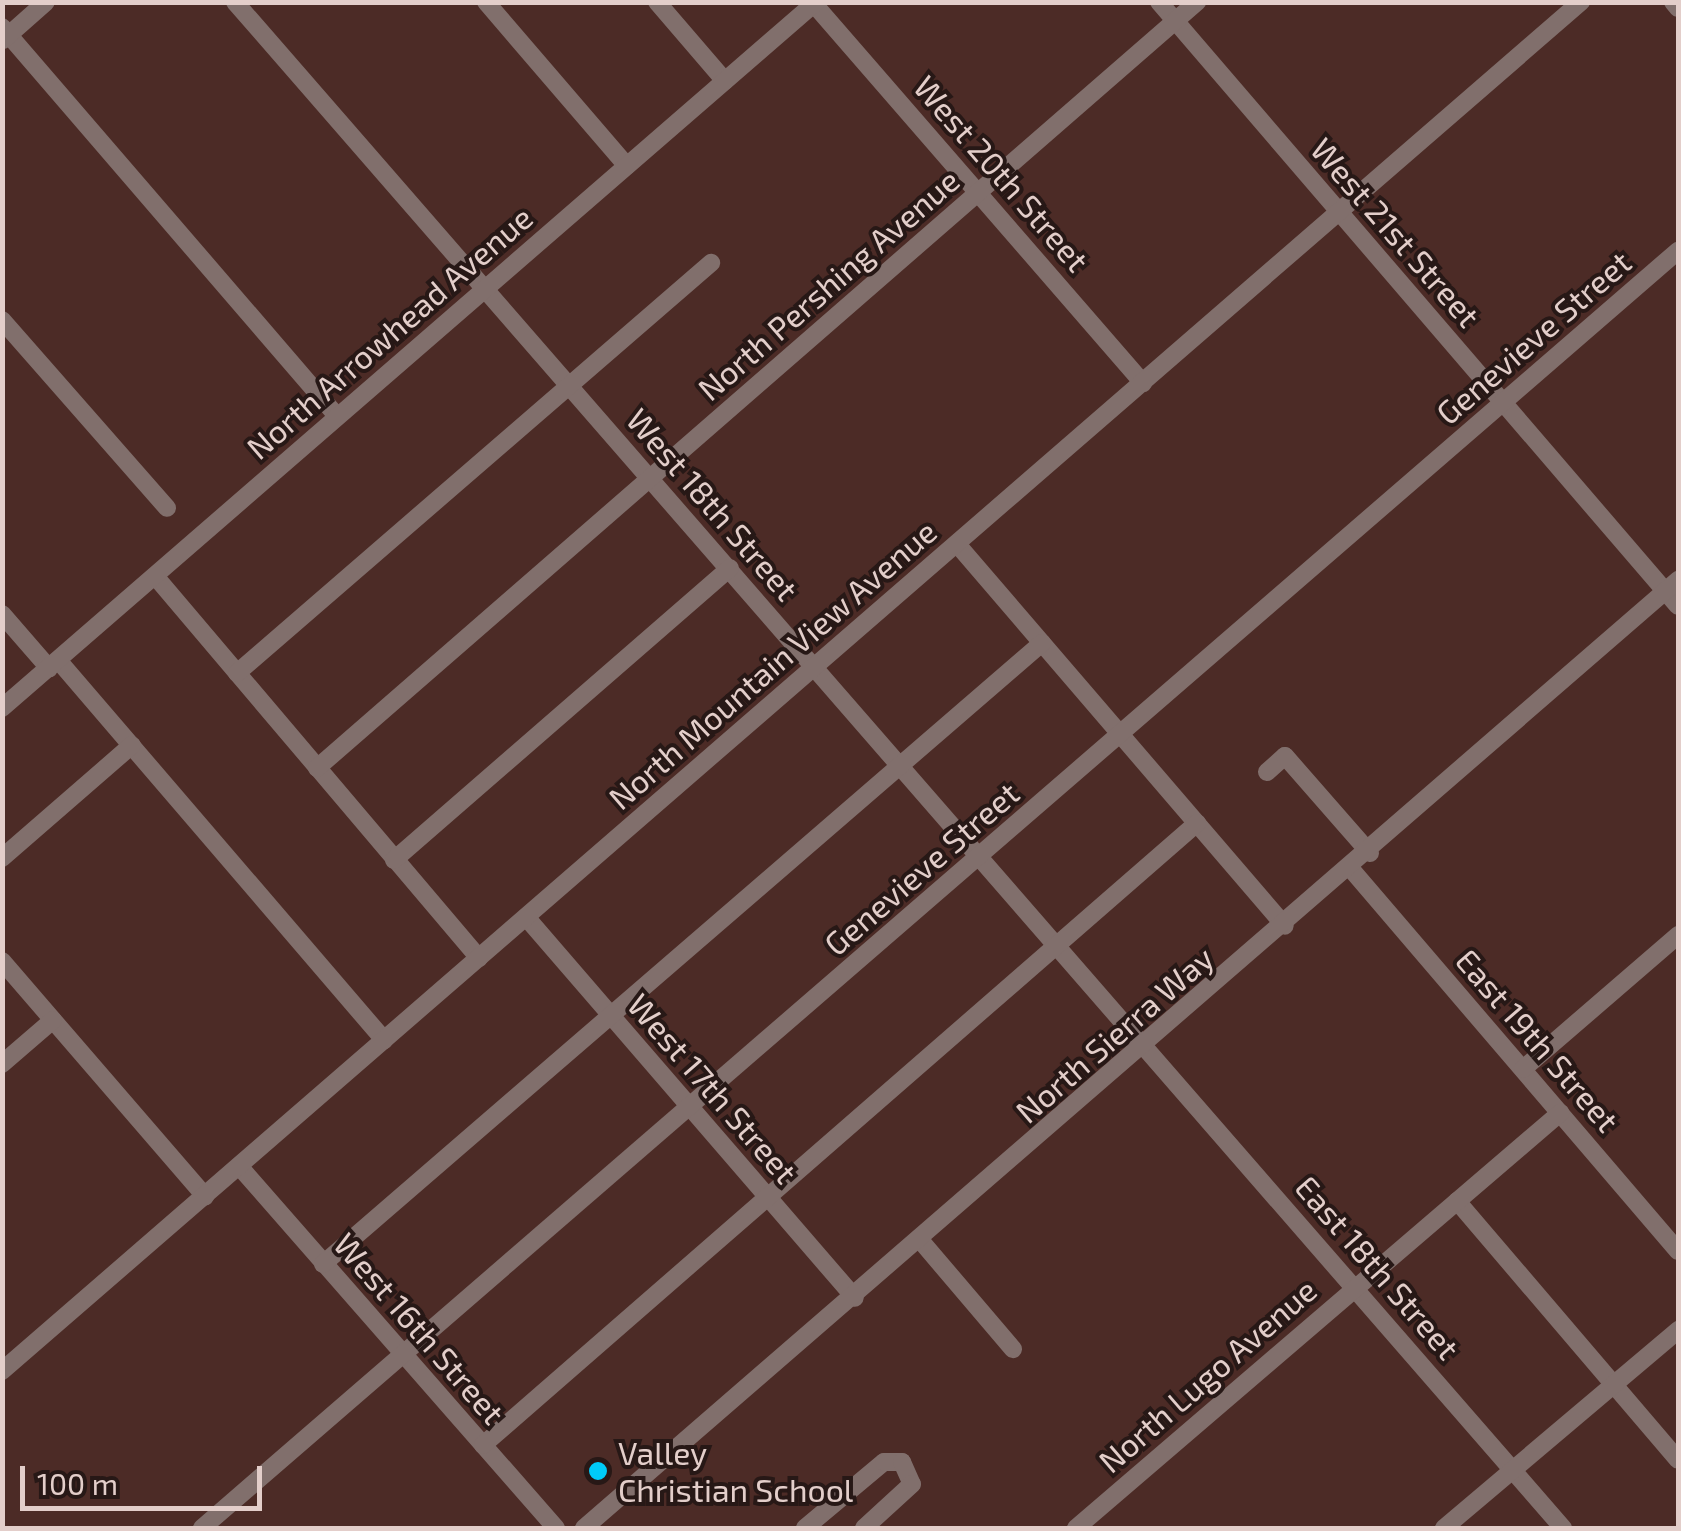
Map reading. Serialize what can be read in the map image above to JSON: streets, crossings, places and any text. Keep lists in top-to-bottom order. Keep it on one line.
{"streets":{"street":["West 20th Street","West 21st Street","North Pershing Avenue","North Arrowhead Avenue","Genevieve Street","West 18th Street","North Mountain View Avenue","North Sierra Way","East 19th Street","West 17th Street","East 18th Street","West 16th Street","North Lugo Avenue"]},"crossings":[["West 20th Street","North Pershing Avenue"],["West 20th Street","North Arrowhead Avenue"],["West 20th Street","North Mountain View Avenue"],["West 21st Street","North Pershing Avenue"],["West 21st Street","Genevieve Street"],["West 21st Street","North Mountain View Avenue"],["West 21st Street","North Sierra Way"],["North Pershing Avenue","West 18th Street"],["North Arrowhead Avenue","West 18th Street"],["Genevieve Street","West 18th Street"],["Genevieve Street","West 17th Street"],["Genevieve Street","West 16th Street"],["West 18th Street","North Mountain View Avenue"],["West 18th Street","North Sierra Way"],["West 18th Street","East 18th Street"],["North Mountain View Avenue","West 17th Street"],["North Mountain View Avenue","West 16th Street"],["North Sierra Way","East 19th Street"],["North Sierra Way","West 17th Street"],["North Sierra Way","East 18th Street"],["East 19th Street","North Lugo Avenue"],["East 18th Street","North Lugo Avenue"]],"places":["Valley Christian School"],"scale_bar":"100 m"}
